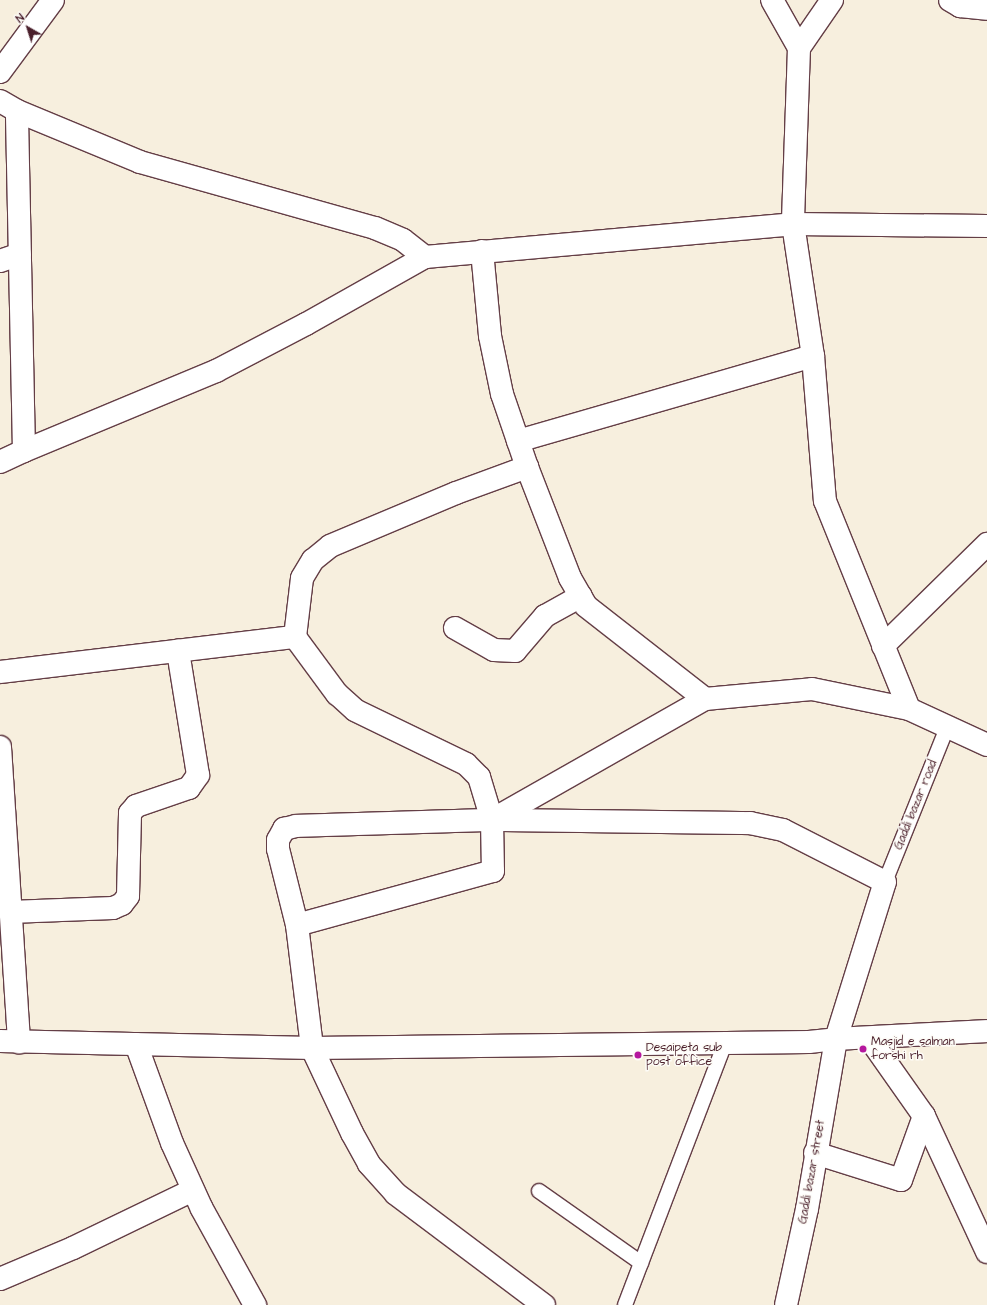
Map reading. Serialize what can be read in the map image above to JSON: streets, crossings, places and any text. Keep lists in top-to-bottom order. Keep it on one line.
{"streets":{"street":["Gaddi bazar street"],"lane":["Gaddi bazar road"]},"crossings":[["Gaddi bazar road","Gaddi bazar street"]],"places":["Masjid e salman forshi rh","Desaipeta sub post office"],"north":"top left"}
